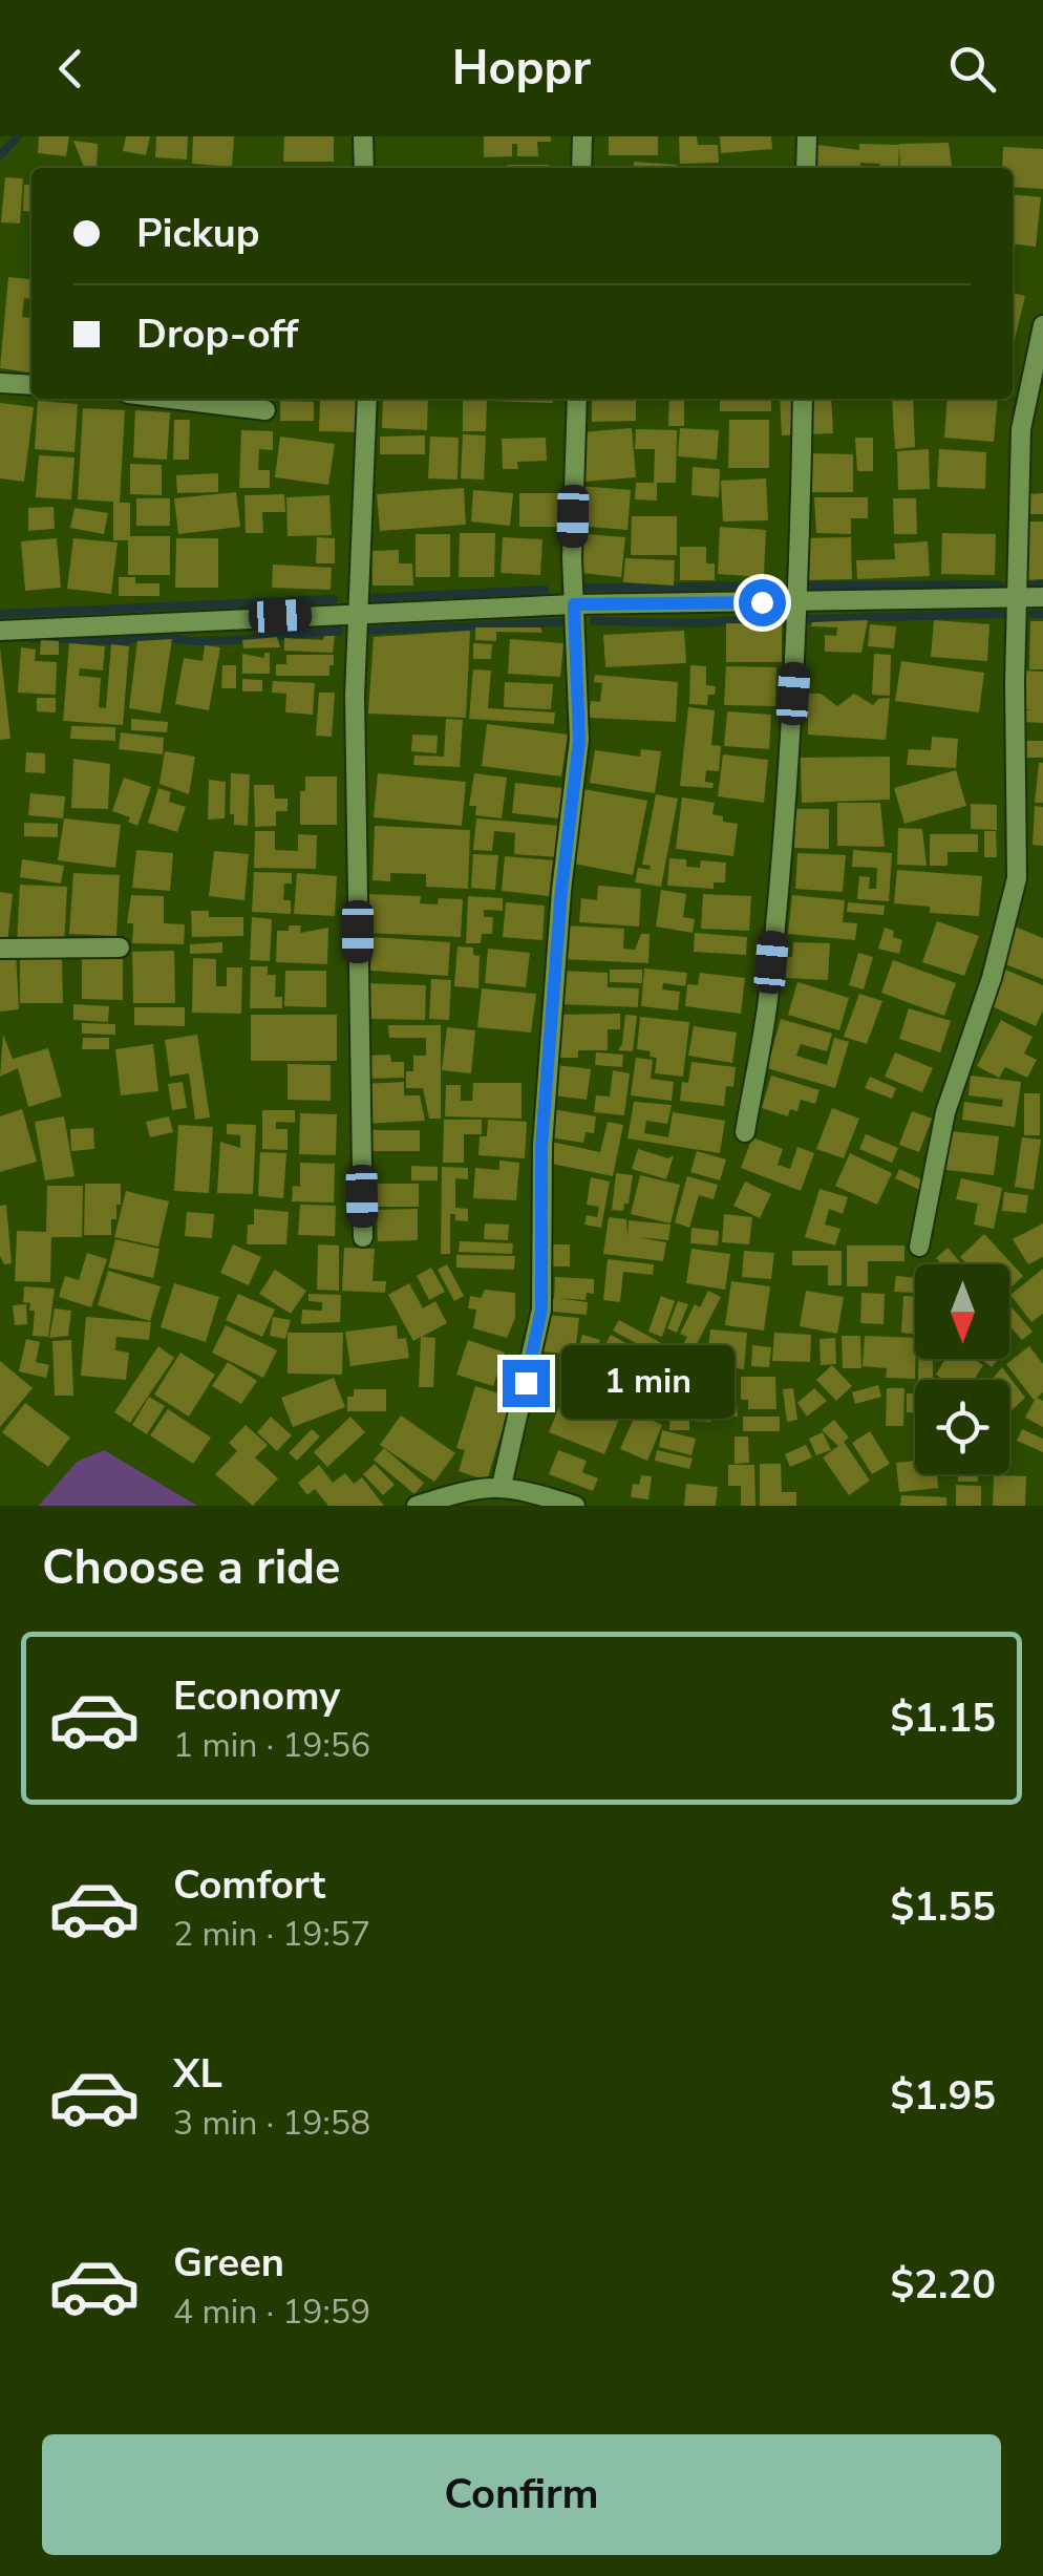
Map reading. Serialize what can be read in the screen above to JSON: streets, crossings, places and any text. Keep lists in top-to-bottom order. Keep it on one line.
{"north":"bottom","page":{"header":"Hoppr","banner":["Pickup","Drop-off"],"bubble":"1 min","heading":"Choose a ride","list":[{"name":"Economy","note":"1 min · 19:56","value":"$1.15"},{"name":"Comfort","note":"2 min · 19:57","value":"$1.55"},{"name":"XL","note":"3 min · 19:58","value":"$1.95"},{"name":"Green","note":"4 min · 19:59","value":"$2.20"}],"buttons":"Confirm"}}
